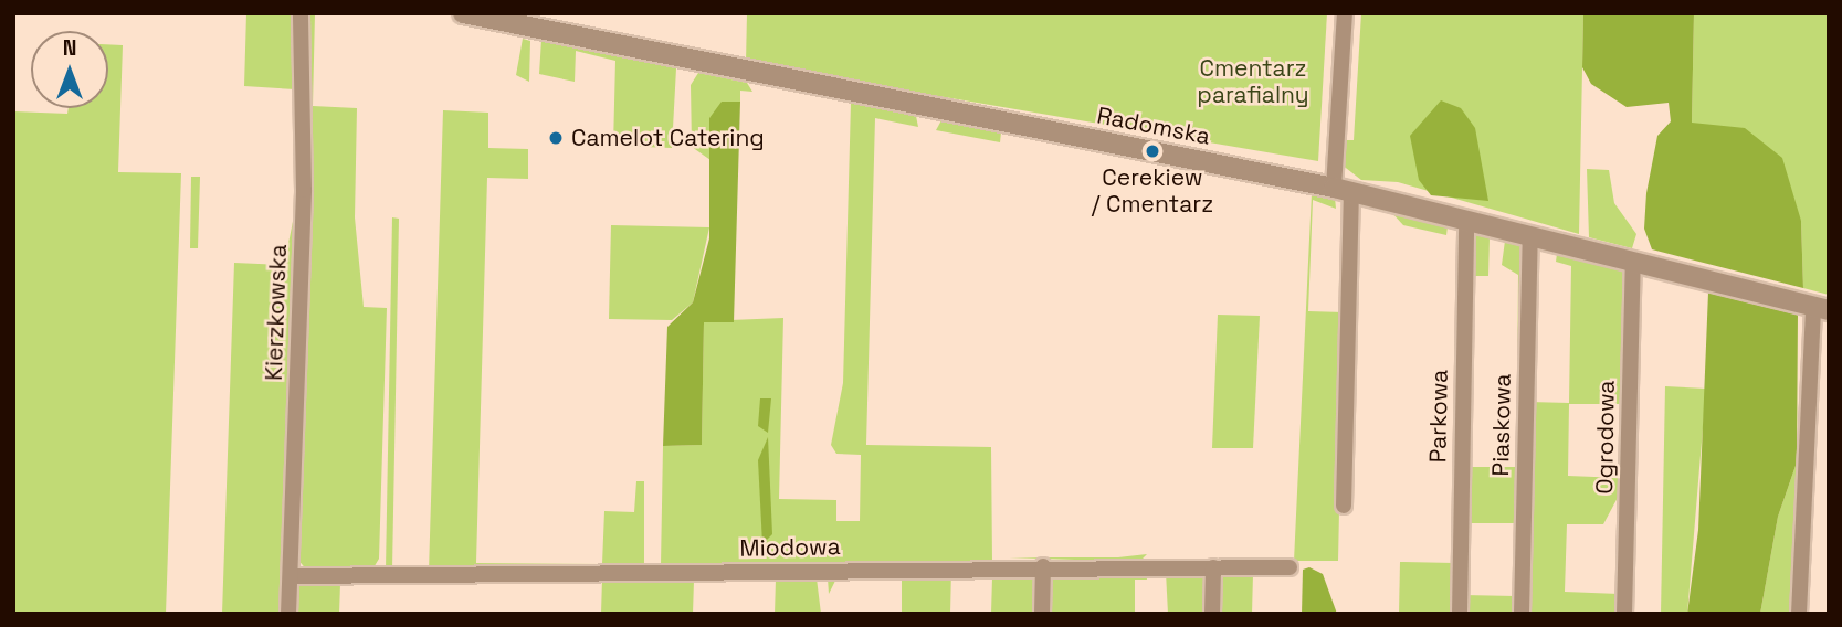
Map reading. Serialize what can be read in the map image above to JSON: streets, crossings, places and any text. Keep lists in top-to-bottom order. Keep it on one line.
{"streets":{"street":["Radomska","Kierzkowska","Parkowa","Piaskowa","Ogrodowa","Miodowa"]},"crossings":[["Radomska","Parkowa"],["Radomska","Piaskowa"],["Radomska","Ogrodowa"],["Kierzkowska","Miodowa"]],"parks":["Cmentarz parafialny"],"places":["Camelot Catering","Cerekiew / Cmentarz"],"north":"top"}
